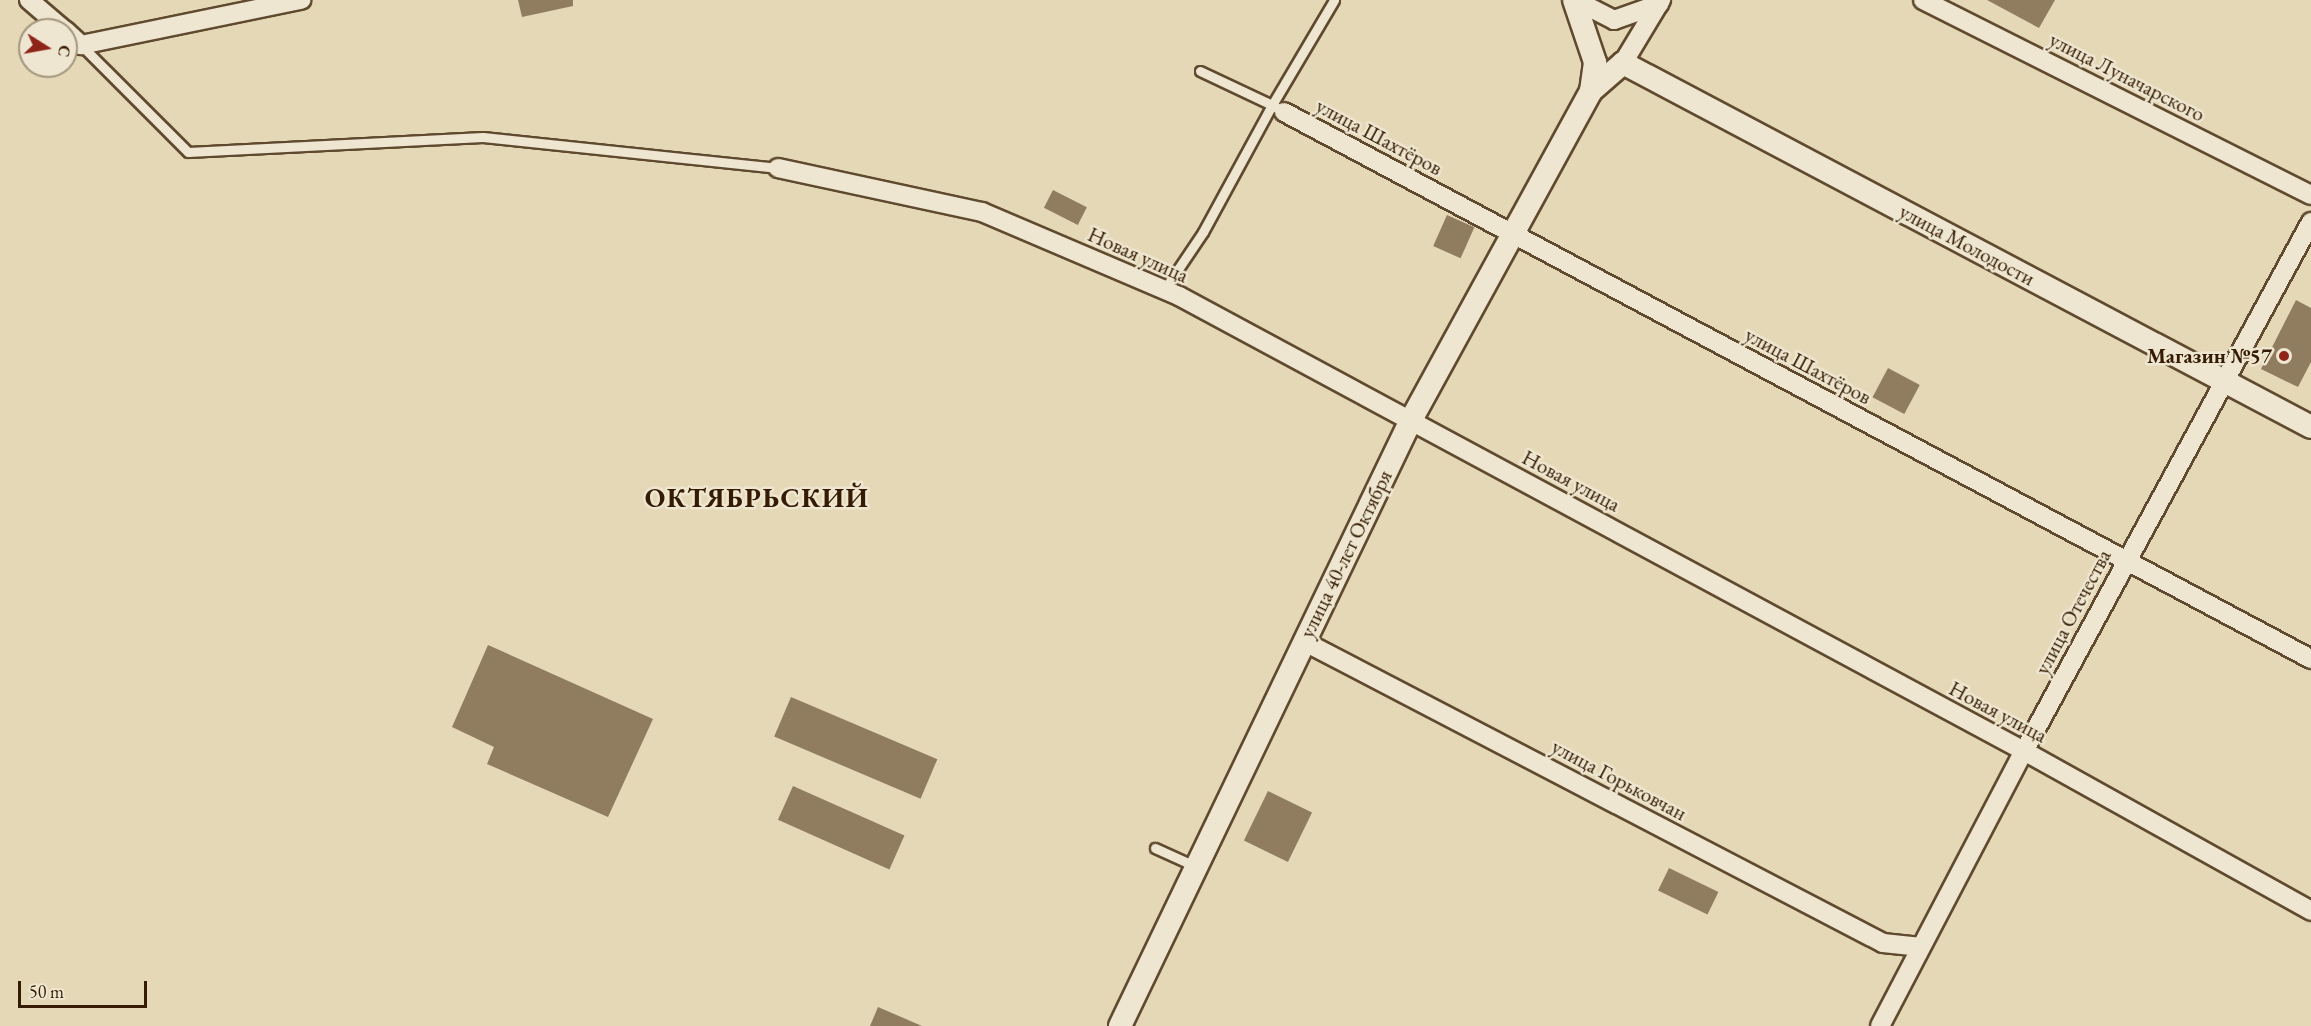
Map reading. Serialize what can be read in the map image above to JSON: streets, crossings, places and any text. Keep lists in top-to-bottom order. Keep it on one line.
{"streets":{"street":["улица Луначарского","улица Шахтёров","улица Молодости","Новая улица","улица 40-лет Октября","улица Отечества","улица Горьковчан"]},"crossings":[["улица Шахтёров","улица 40-лет Октября"],["улица Шахтёров","улица Отечества"],["улица Молодости","улица 40-лет Октября"],["улица Молодости","улица Отечества"],["Новая улица","улица 40-лет Октября"],["Новая улица","улица Отечества"],["улица 40-лет Октября","улица Горьковчан"],["улица Отечества","улица Горьковчан"]],"districts":["ОКТЯБРЬСКИЙ"],"places":["Магазин №57"],"scale_bar":"50 m","north":"right"}
